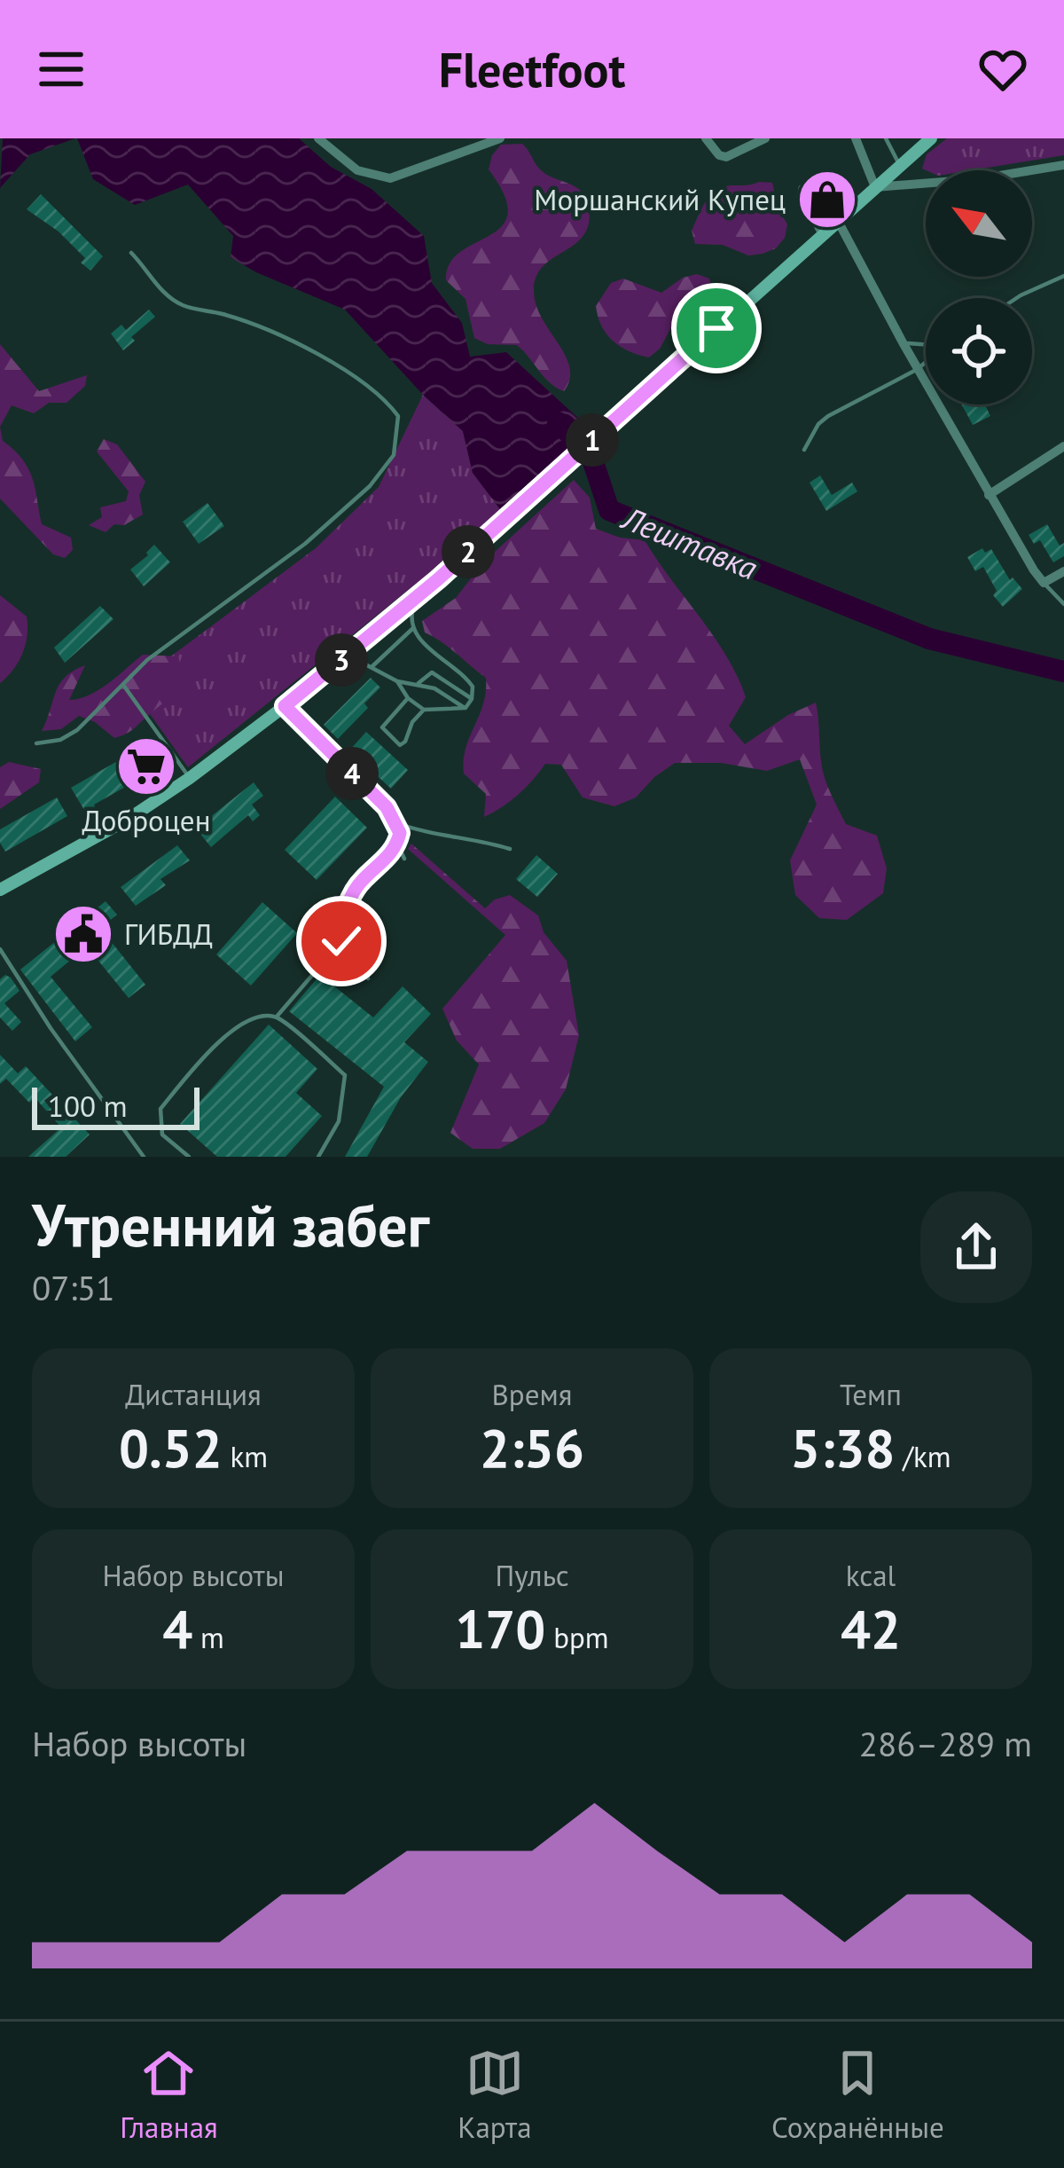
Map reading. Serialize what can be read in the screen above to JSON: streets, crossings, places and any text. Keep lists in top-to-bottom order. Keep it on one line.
{"water":["Лештавка"],"places":{"shop":["Моршанский Купец"],"supermarket":["Доброцен"],"public building":["ГИБДД"]},"scale_bar":"100 m","north":"top left","page":{"header":"Fleetfoot","pins":["1","2","3","4"],"scale":"100 m","heading":["Утренний забег","07:51"],"stats":[["Дистанция","0.52 km"],["Время","2:56"],["Темп","5:38 /km"],["Набор высоты","4 m"],["Пульс","170 bpm"],["kcal","42"]],"chart":["Набор высоты","286–289 m"],"tabs":["Главная","Карта","Сохранённые"]}}
